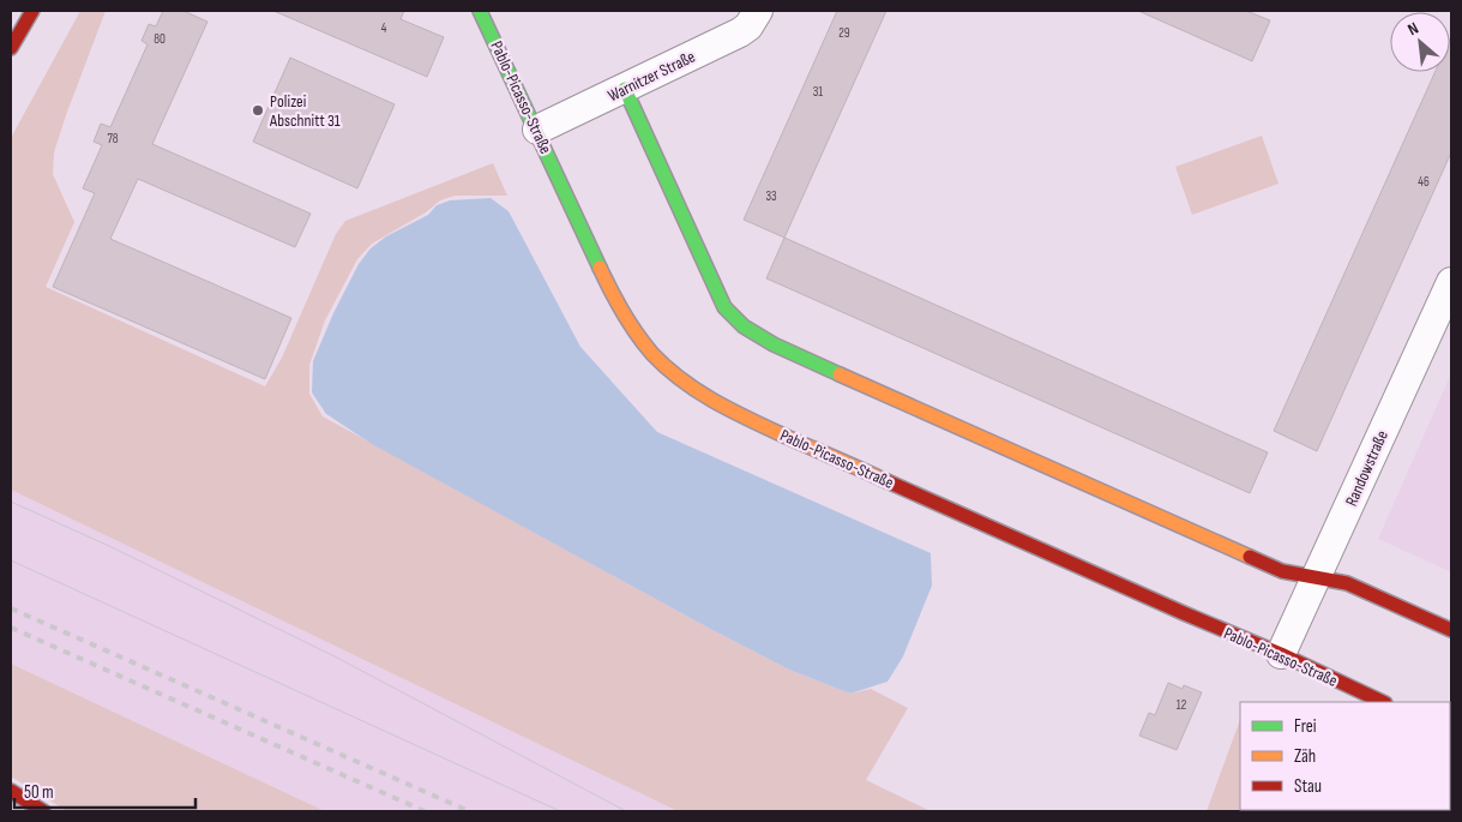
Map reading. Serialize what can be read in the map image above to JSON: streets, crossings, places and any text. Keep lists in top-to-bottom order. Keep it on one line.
{"streets":{"main road":["Pablo-Picasso-Straße"],"street":["Warnitzer Straße","Randowstraße"]},"crossings":[["Warnitzer Straße","Pablo-Picasso-Straße"],["Pablo-Picasso-Straße","Randowstraße"]],"places":["Polizei Abschnitt 31"],"house_numbers":["4","29","80","31","78","46","33","12"],"legend":["Frei","Zäh","Stau"],"scale_bar":"50 m","north":"top left"}
